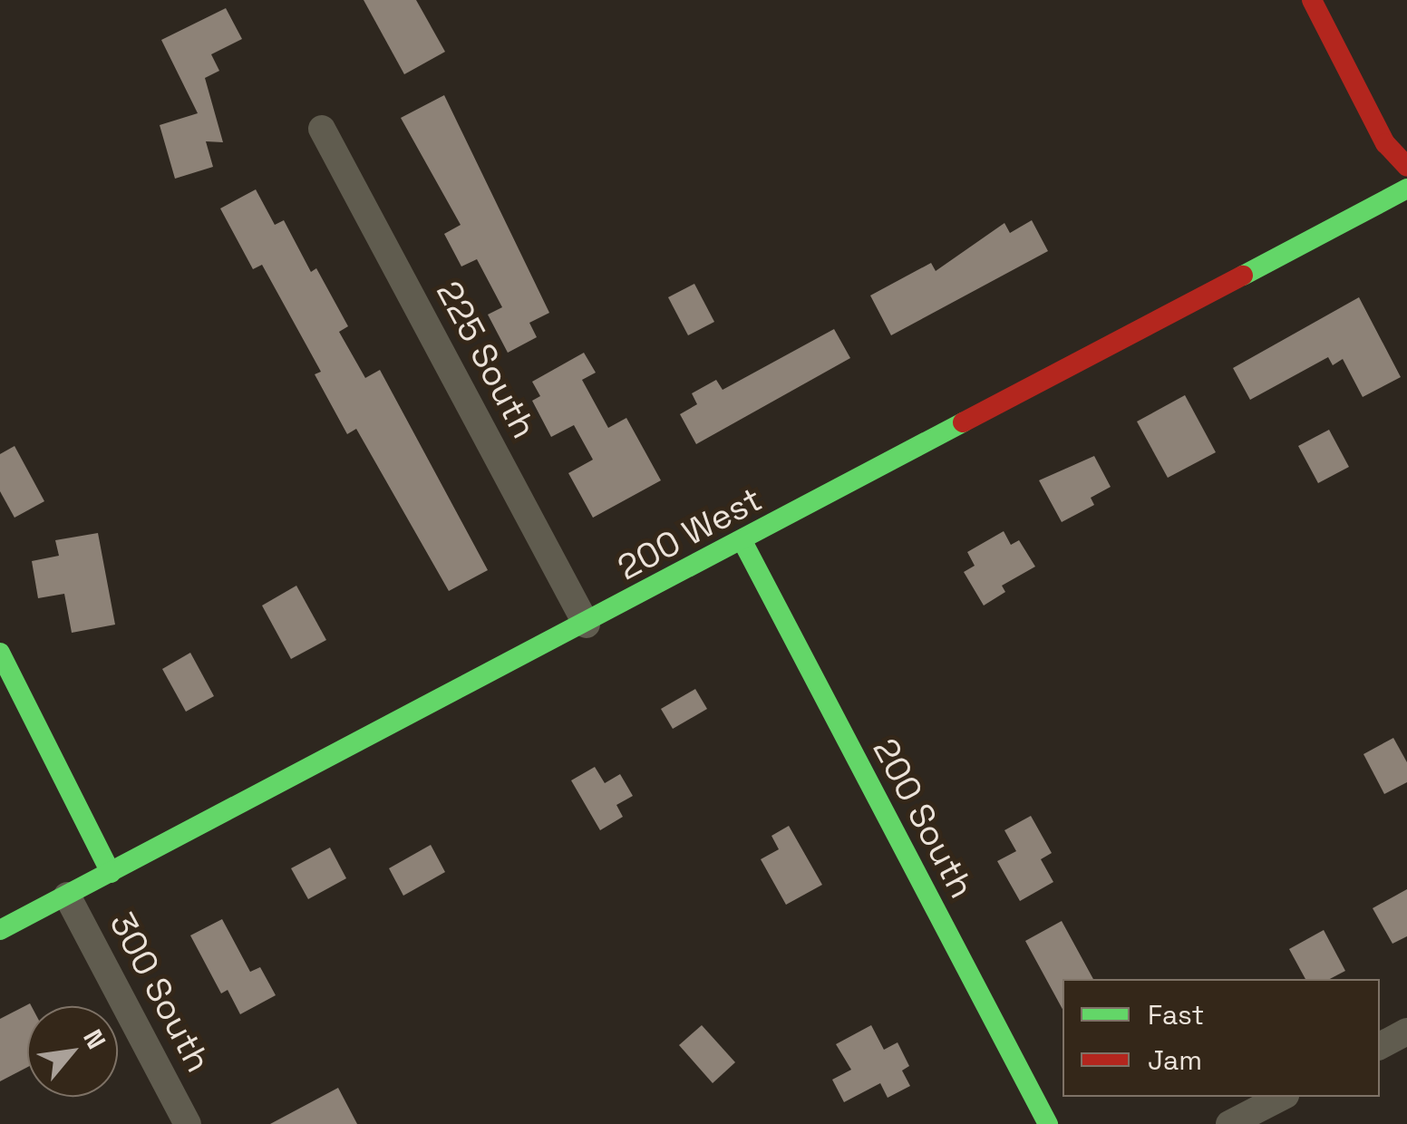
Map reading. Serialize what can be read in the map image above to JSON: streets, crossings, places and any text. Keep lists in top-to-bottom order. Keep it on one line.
{"streets":{"street":["225 South","200 West","200 South","300 South"]},"crossings":[["225 South","200 West"],["200 West","200 South"],["200 West","300 South"]],"legend":["Fast","Jam"],"north":"top right"}
